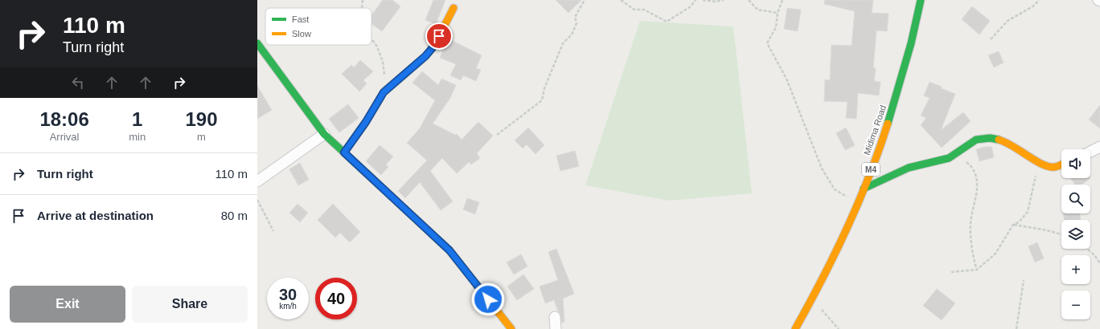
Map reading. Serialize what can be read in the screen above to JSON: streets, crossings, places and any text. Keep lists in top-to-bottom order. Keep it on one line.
{"streets":{"street":["Midima Road","M4"]},"legend":["Fast","Slow"],"page":{"turn":["110 m","Turn right"],"eta":["18:06","Arrival","1","min","190","m"],"map_buttons":["+","−"],"list":[{"name":"Turn right","value":"110 m"},{"name":"Arrive at destination","value":"80 m"}],"speed":"30 km/h","limit":"40","buttons":["Exit","Share"]}}
